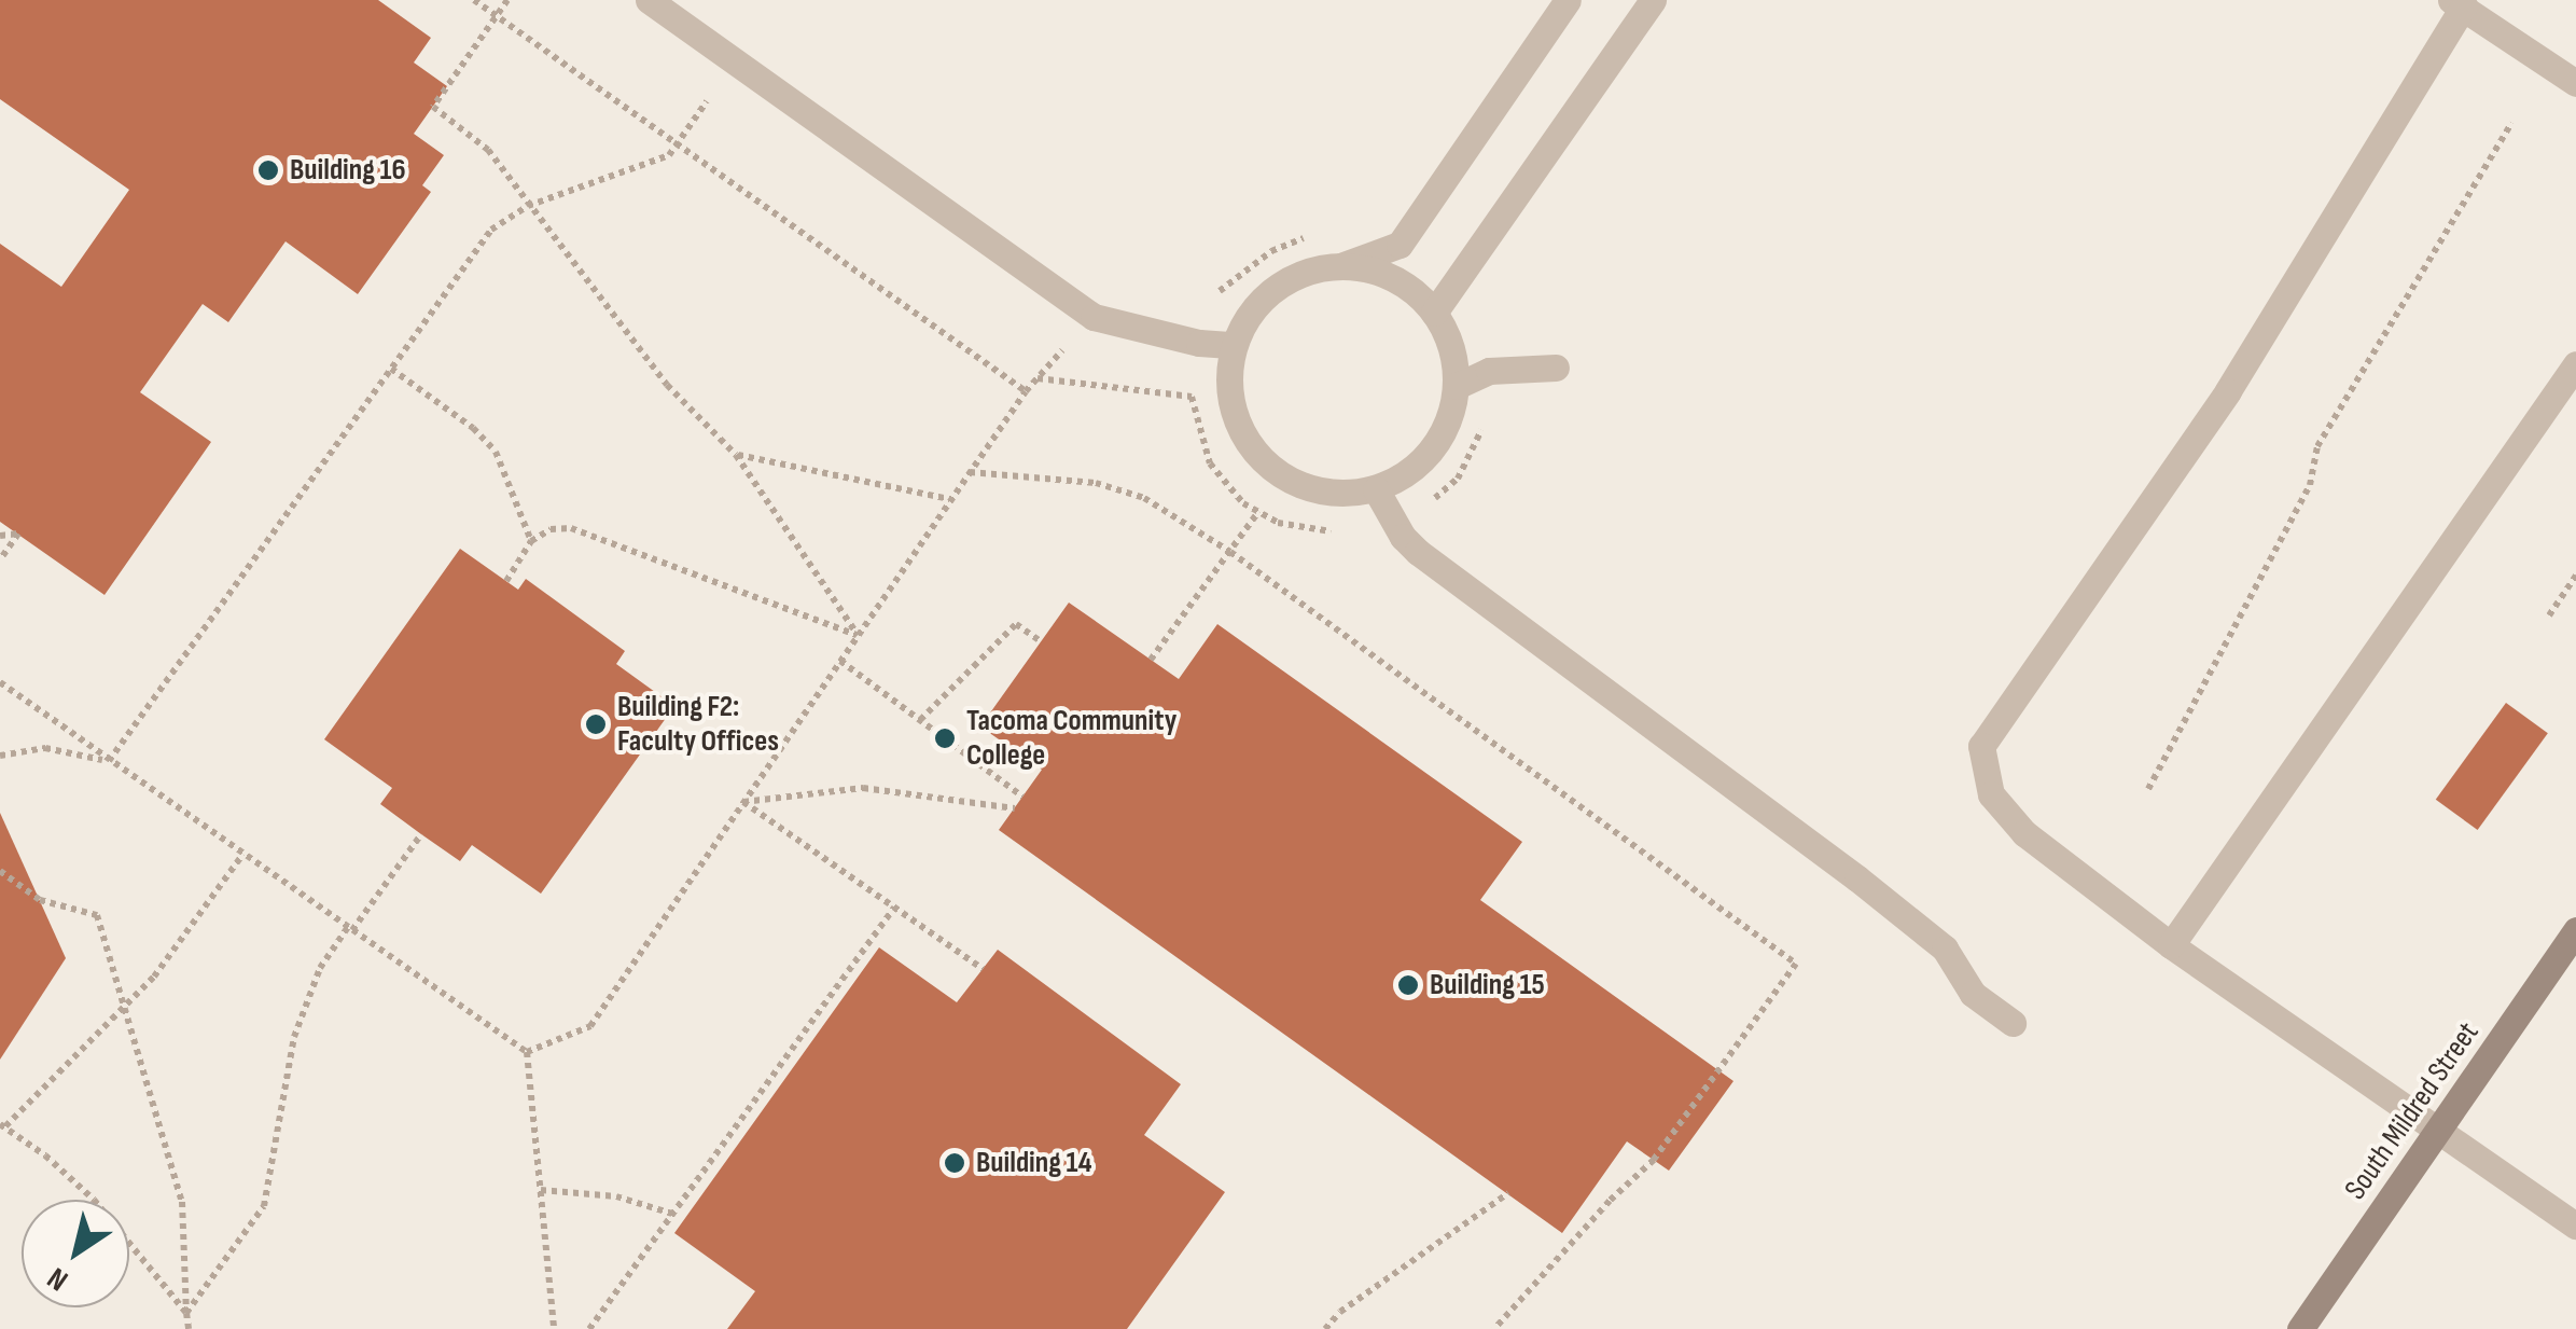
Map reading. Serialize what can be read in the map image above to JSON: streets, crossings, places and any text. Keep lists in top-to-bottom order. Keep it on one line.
{"streets":{"main road":["South Mildred Street"]},"places":["Building 16","Building F2: Faculty Offices","Tacoma Community College","Building 15","Building 14"],"north":"bottom left"}
